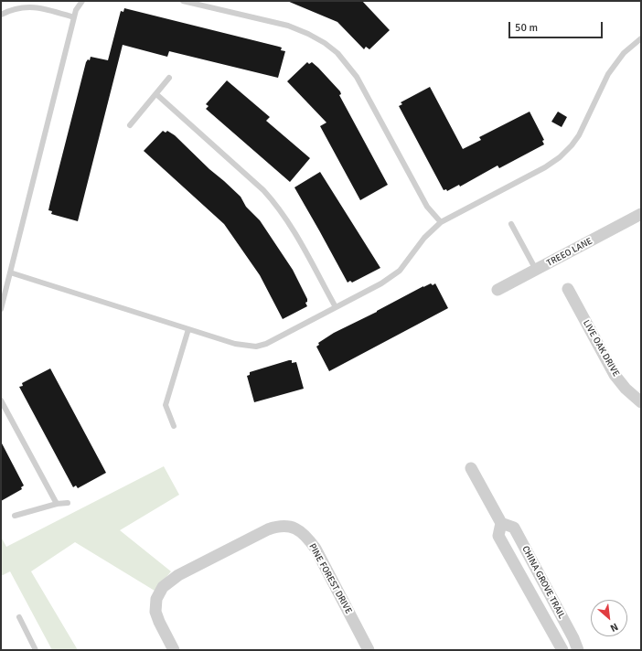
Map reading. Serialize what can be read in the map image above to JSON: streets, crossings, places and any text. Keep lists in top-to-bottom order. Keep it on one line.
{"streets":{"street":["TREEO LANE","LIVE OAK DRIVE","PINE FOREST DRIVE","CHINA GROVE TRAIL"]},"scale_bar":"50 m","north":"bottom right"}
